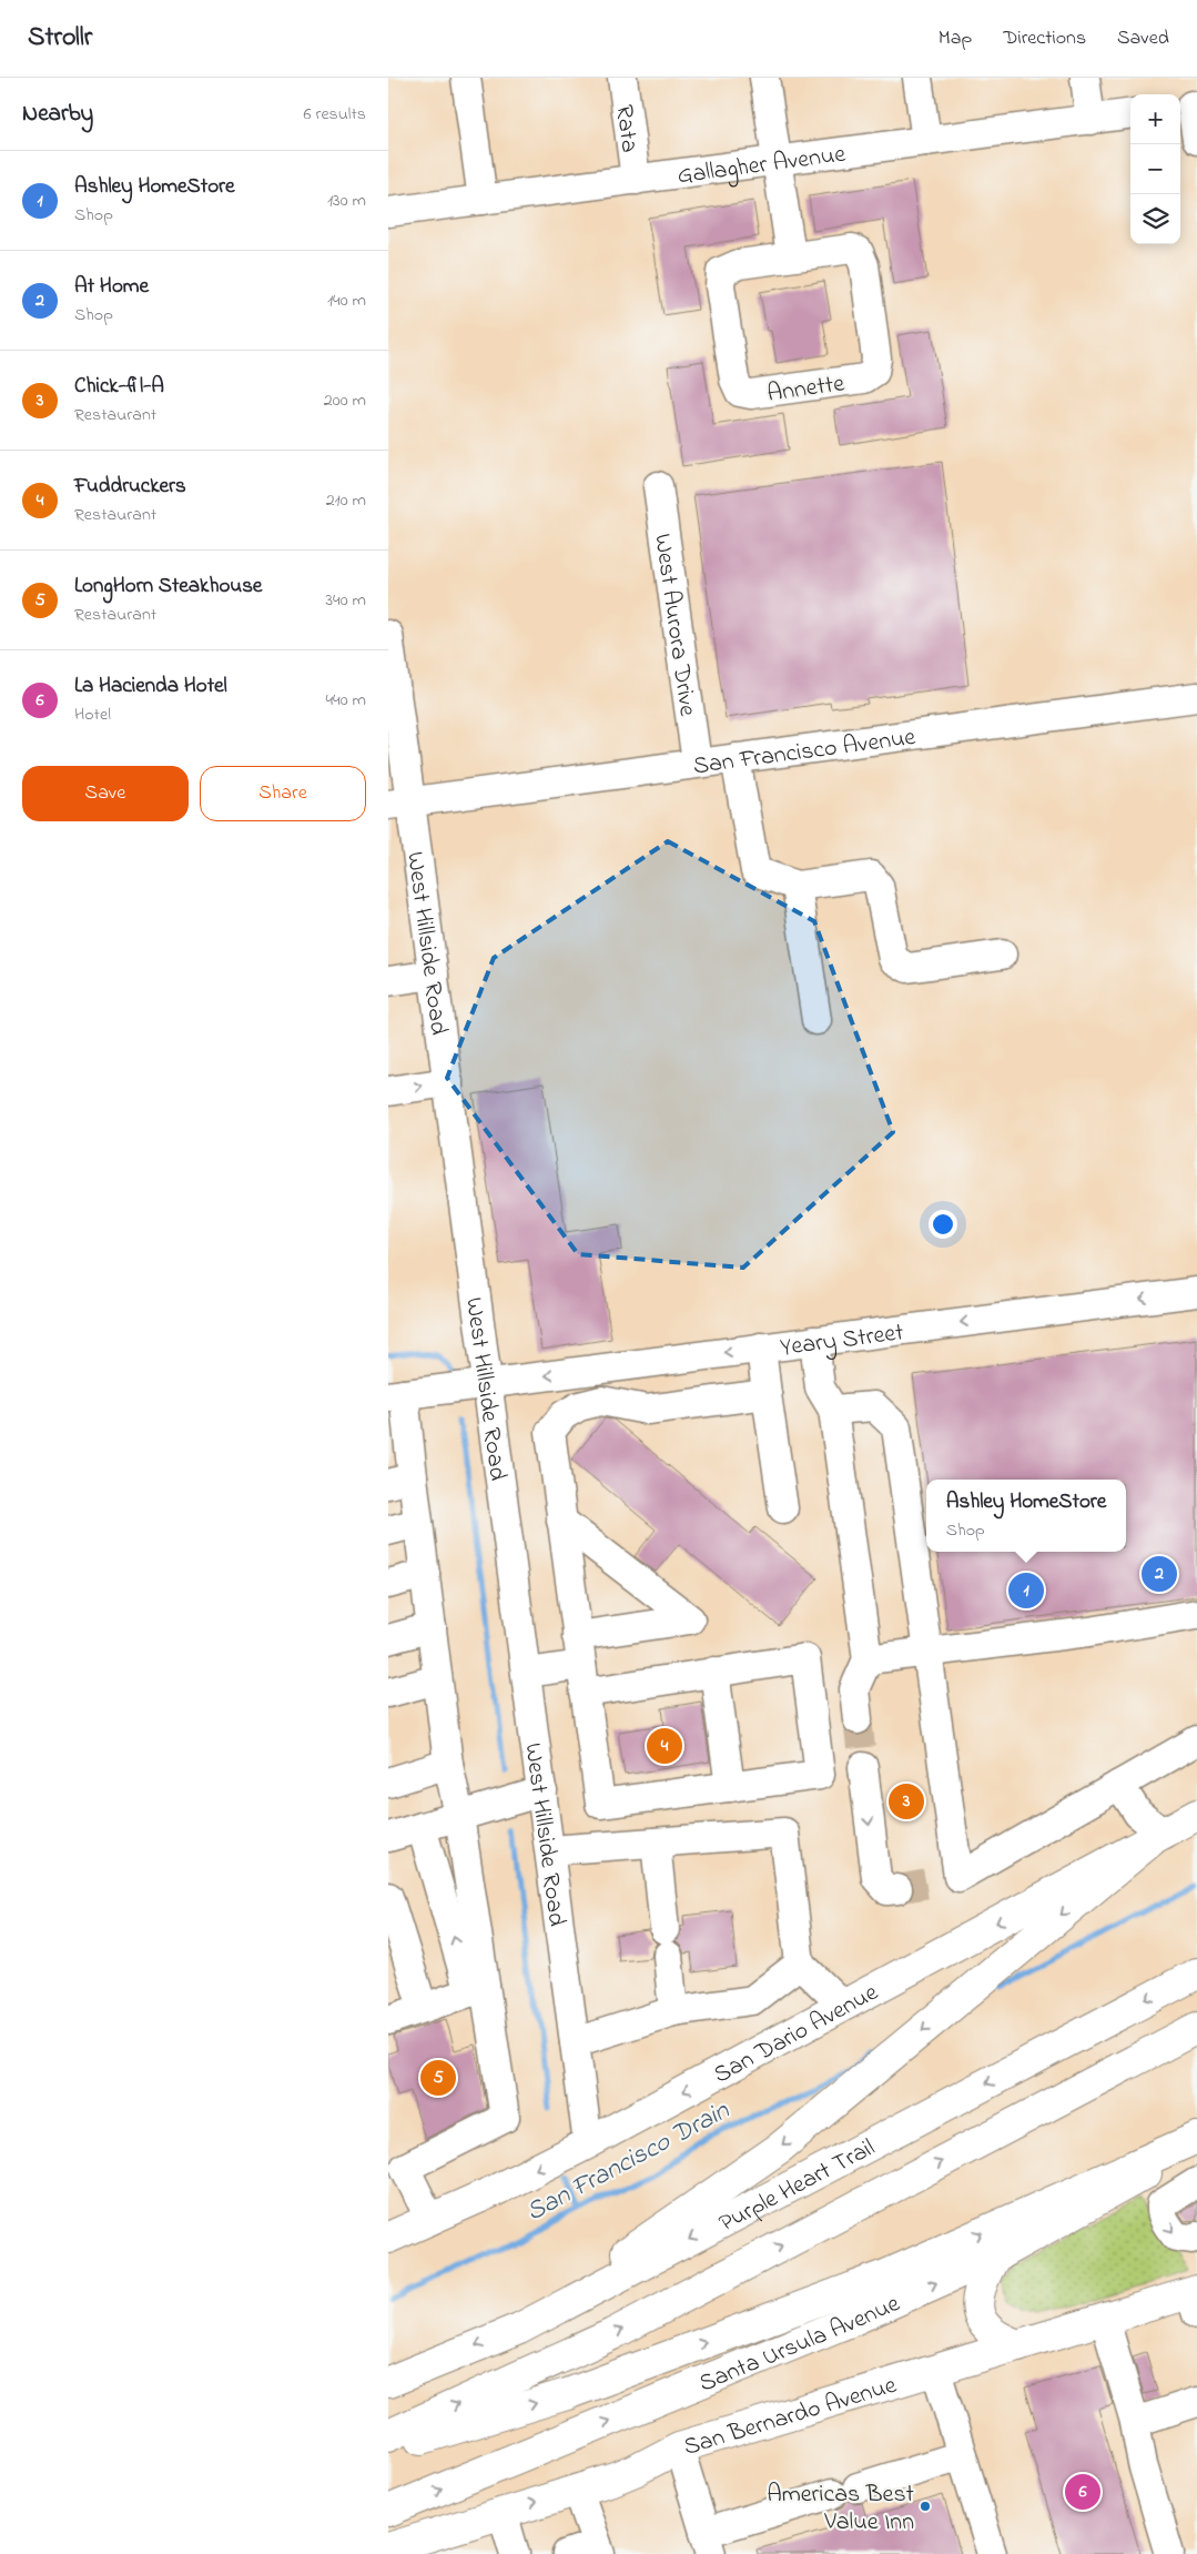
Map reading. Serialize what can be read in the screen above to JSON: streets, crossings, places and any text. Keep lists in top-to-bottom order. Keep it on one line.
{"streets":{"main road":["San Dario Avenue","Purple Heart Trail","Santa Ursula Avenue","San Bernardo Avenue"],"street":["Rata","Gallagher Avenue","Annette","West Aurora Drive","San Francisco Avenue","West Hillside Road","Yeary Street"]},"crossings":[["Rata","Gallagher Avenue"],["West Aurora Drive","San Francisco Avenue"],["San Francisco Avenue","West Hillside Road"],["West Hillside Road","Yeary Street"],["West Hillside Road","San Dario Avenue"]],"one_way":["Yeary Street"],"water":["San Francisco Drain"],"places":["Americas Best Value Inn"],"page":{"header":"Strollr","nav":["Map","Directions","Saved"],"heading":["Nearby","6 results"],"map_buttons":["+","−"],"list":[{"mark":"1","name":"Ashley HomeStore","note":"Shop","value":"130 m"},{"mark":"2","name":"At Home","note":"Shop","value":"140 m"},{"mark":"3","name":"Chick-fil-A","note":"Restaurant","value":"200 m"},{"mark":"4","name":"Fuddruckers","note":"Restaurant","value":"210 m"},{"mark":"5","name":"LongHorn Steakhouse","note":"Restaurant","value":"340 m"},{"mark":"6","name":"La Hacienda Hotel","note":"Hotel","value":"440 m"}],"buttons":["Save","Share"],"popup":["Ashley HomeStore","Shop"],"pins":["2","1","4","3","5","6"]}}
